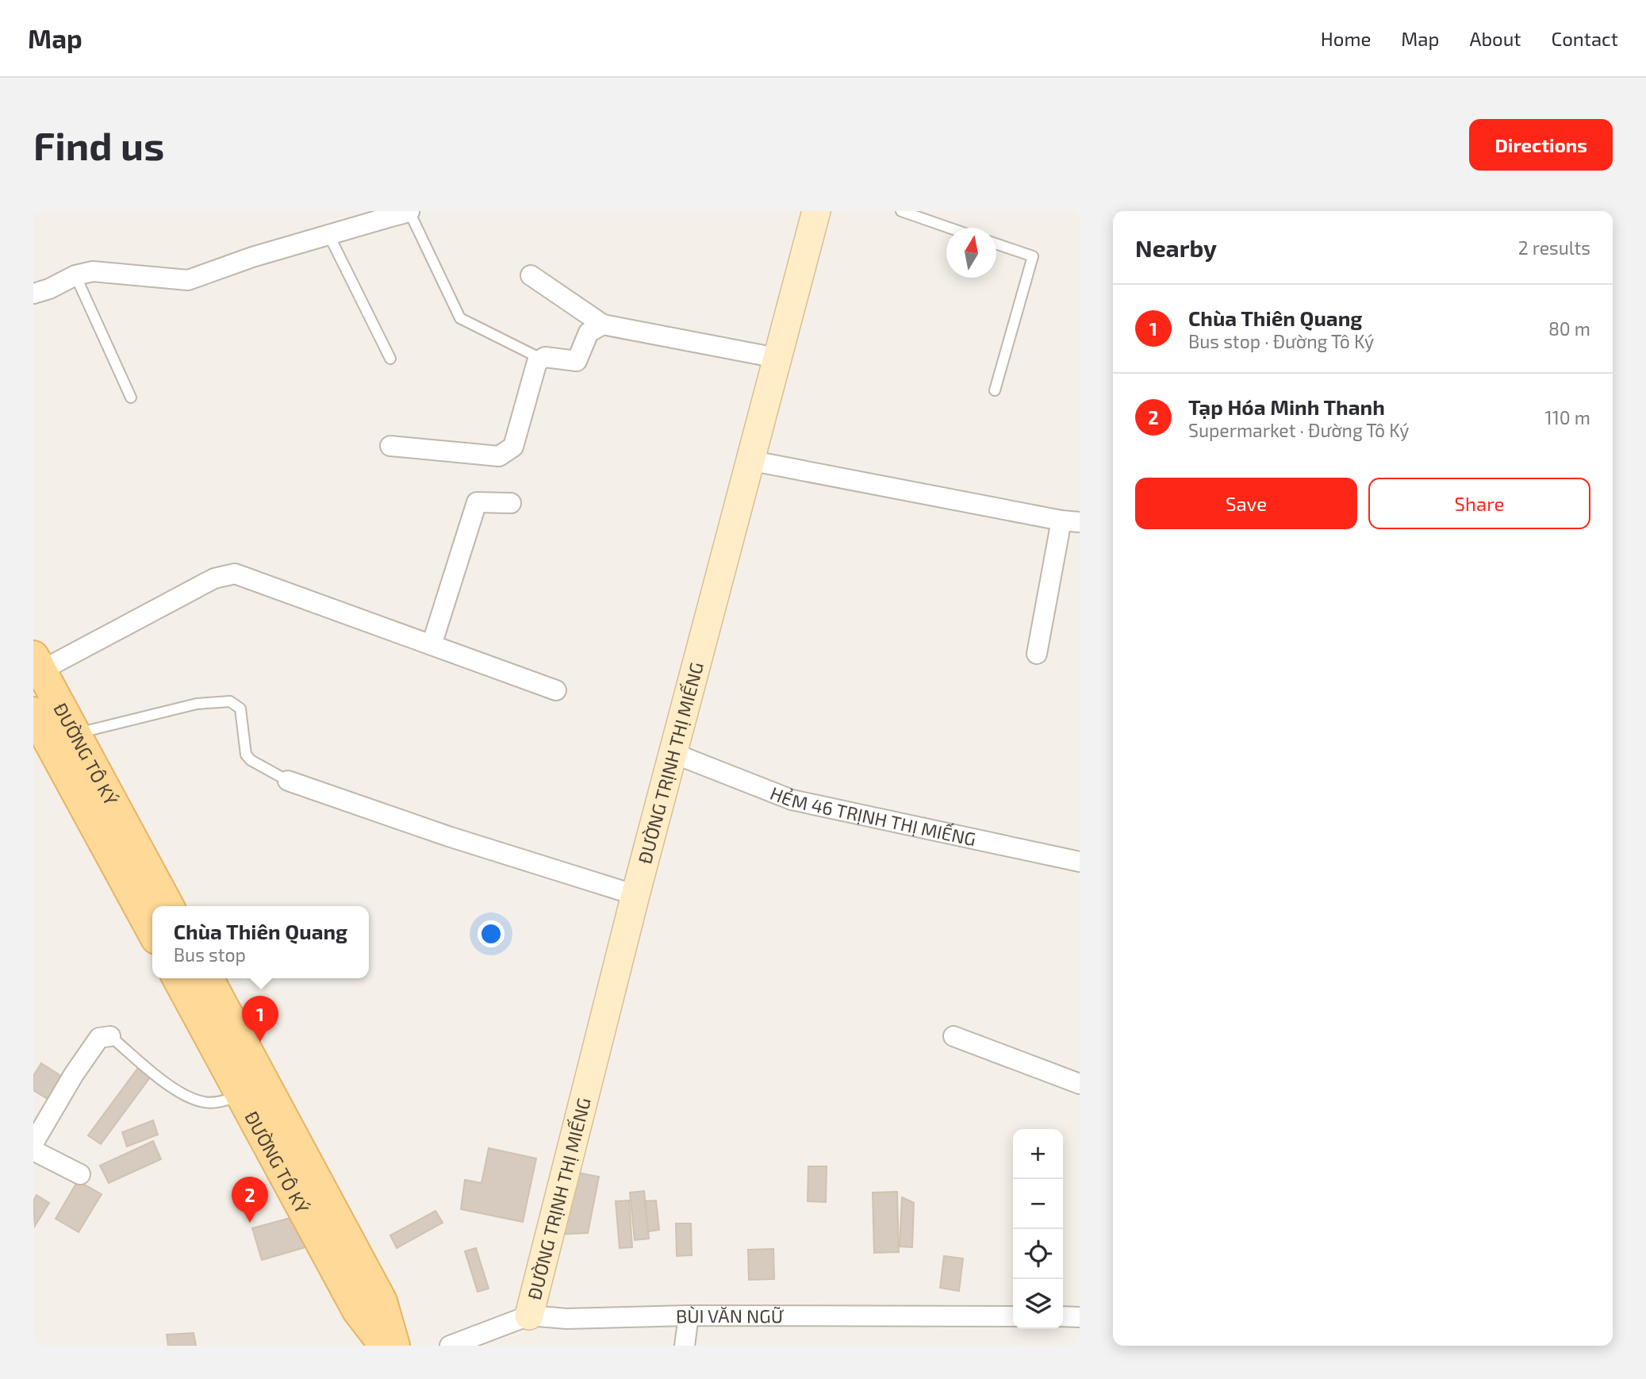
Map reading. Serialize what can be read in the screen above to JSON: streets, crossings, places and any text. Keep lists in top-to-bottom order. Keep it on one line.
{"streets":{"main road":["ĐƯỜNG TÔ KÝ","ĐƯỜNG TRỊNH THỊ MIẾNG"],"street":["HẺM 46 TRỊNH THỊ MIẾNG","BÙI VĂN NGỮ"]},"crossings":[["ĐƯỜNG TRỊNH THỊ MIẾNG","HẺM 46 TRỊNH THỊ MIẾNG"],["ĐƯỜNG TRỊNH THỊ MIẾNG","BÙI VĂN NGỮ"]],"north":"top","page":{"header":"Map","nav":["Home","Map","About","Contact"],"buttons":["Directions",["Save","Share"]],"title":"Find us","heading":["Nearby","2 results"],"list":[{"mark":"1","name":"Chùa Thiên Quang","note":"Bus stop · Đường Tô Ký","value":"80 m"},{"mark":"2","name":"Tạp Hóa Minh Thanh","note":"Supermarket · Đường Tô Ký","value":"110 m"}],"popup":["Chùa Thiên Quang","Bus stop"],"pins":["1","2"],"map_buttons":["+","−"]}}
